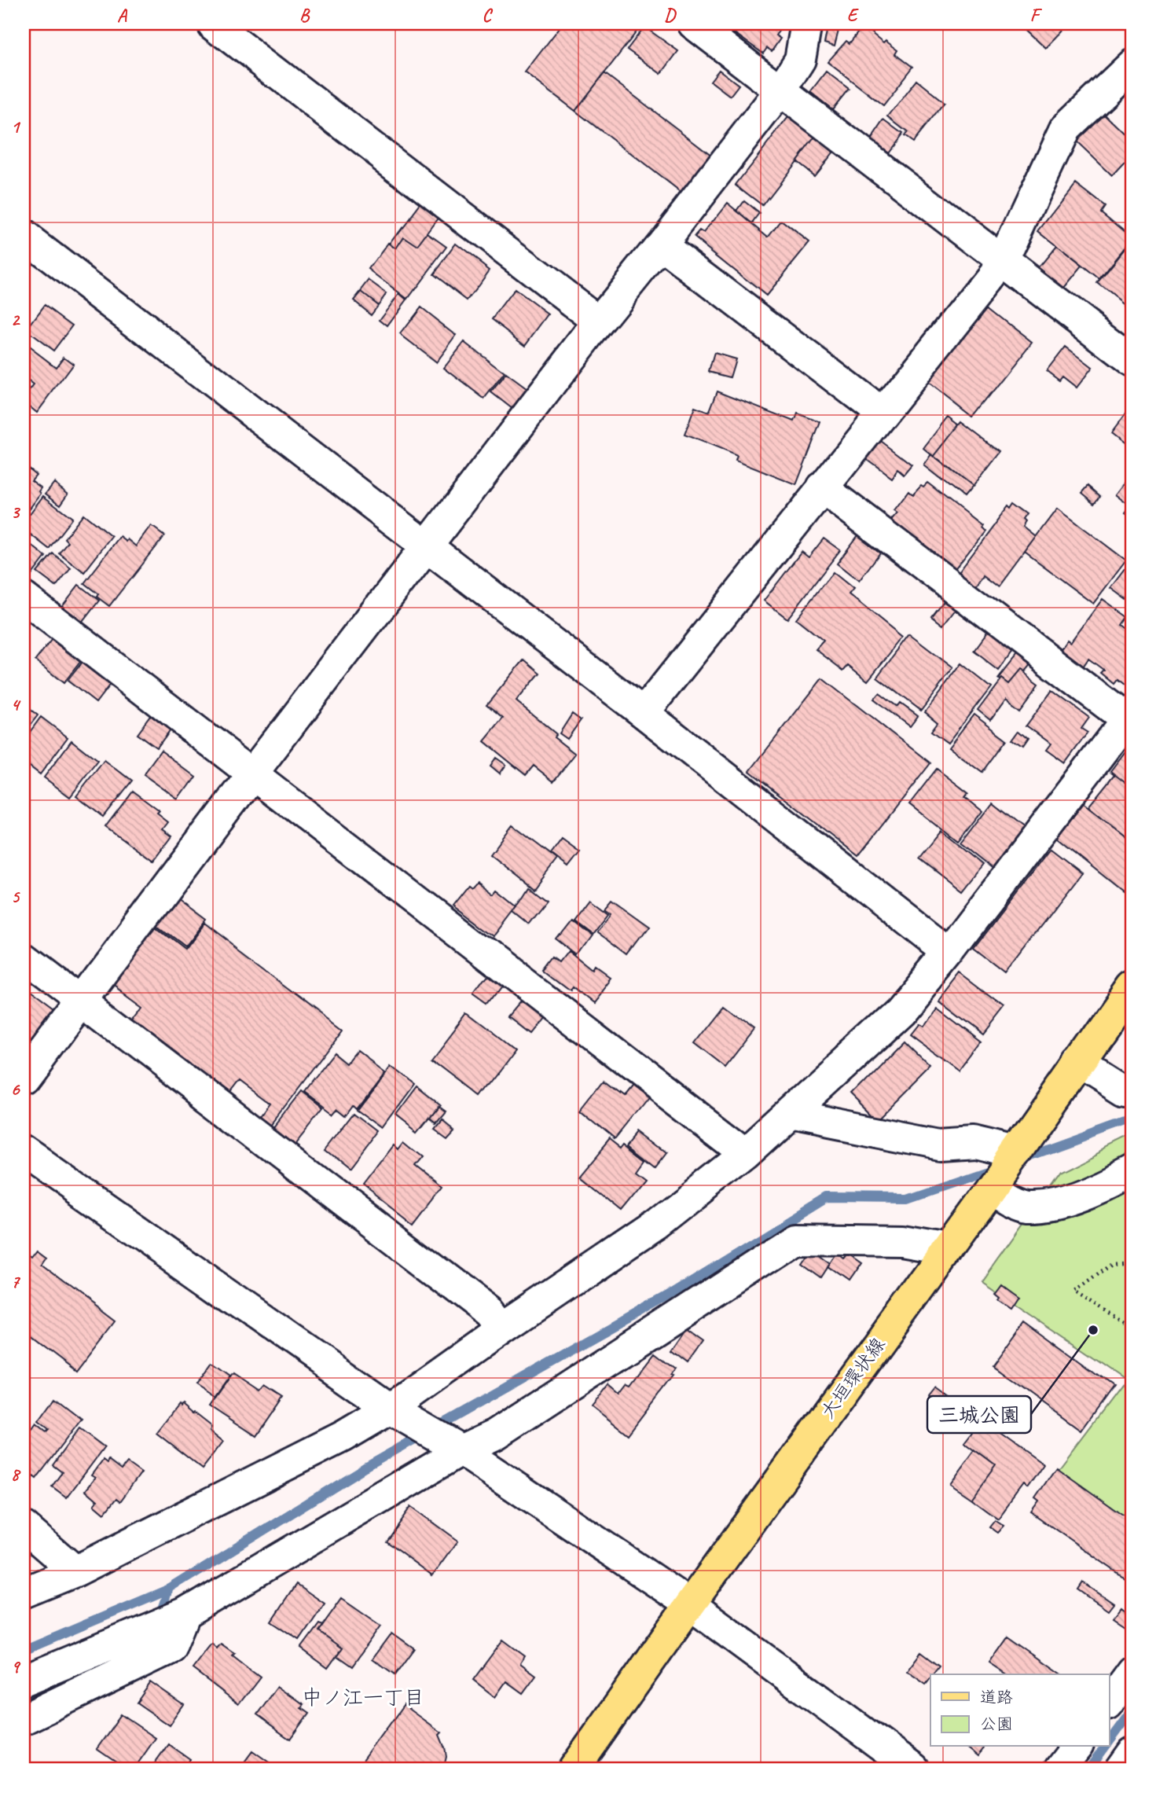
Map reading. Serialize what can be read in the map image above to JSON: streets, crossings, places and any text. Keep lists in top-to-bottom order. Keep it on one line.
{"streets":{"main road":["大垣環状線"]},"districts":["中ノ江一丁目"],"places":["三城公園"],"legend":["道路","公園"],"grid":{"columns":["A","B","C","D","E","F"],"rows":["1","2","3","4","5","6","7","8","9"]}}
